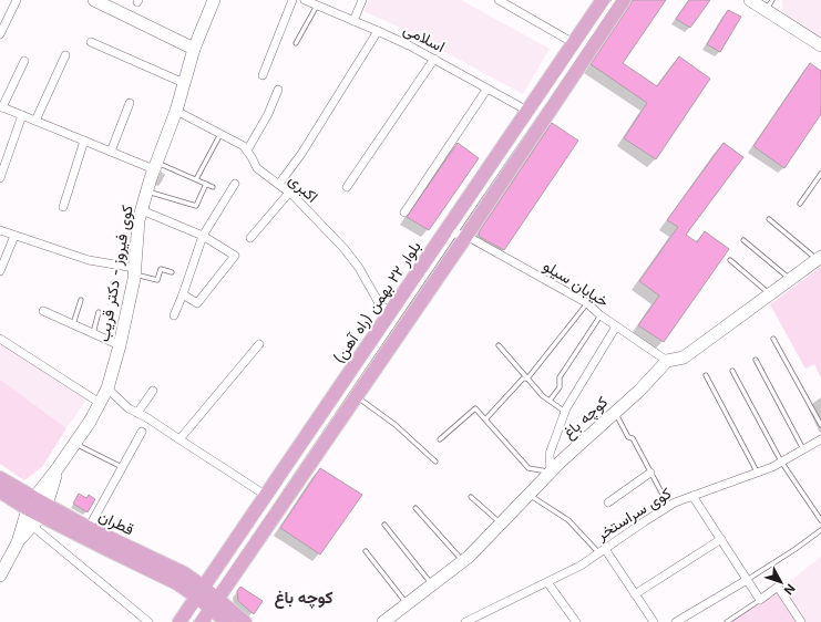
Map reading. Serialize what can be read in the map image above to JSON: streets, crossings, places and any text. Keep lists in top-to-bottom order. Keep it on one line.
{"streets":{"main road":["کوی فیروز - دکتر قریب","بلوار ۲۲ بهمن (راه آهن)","کوچه باغ","قطران"],"street":["اسلامی","اکبری","خیابان سیلو","کوی سراستخر"]},"crossings":[["اسلامی","بلوار ۲۲ بهمن (راه آهن)"],["اکبری","کوی فیروز - دکتر قریب"],["اکبری","بلوار ۲۲ بهمن (راه آهن)"],["کوی فیروز - دکتر قریب","قطران"],["خیابان سیلو","بلوار ۲۲ بهمن (راه آهن)"],["خیابان سیلو","کوچه باغ"],["بلوار ۲۲ بهمن (راه آهن)","قطران"]],"districts":["کوچه باغ"],"north":"bottom right"}
